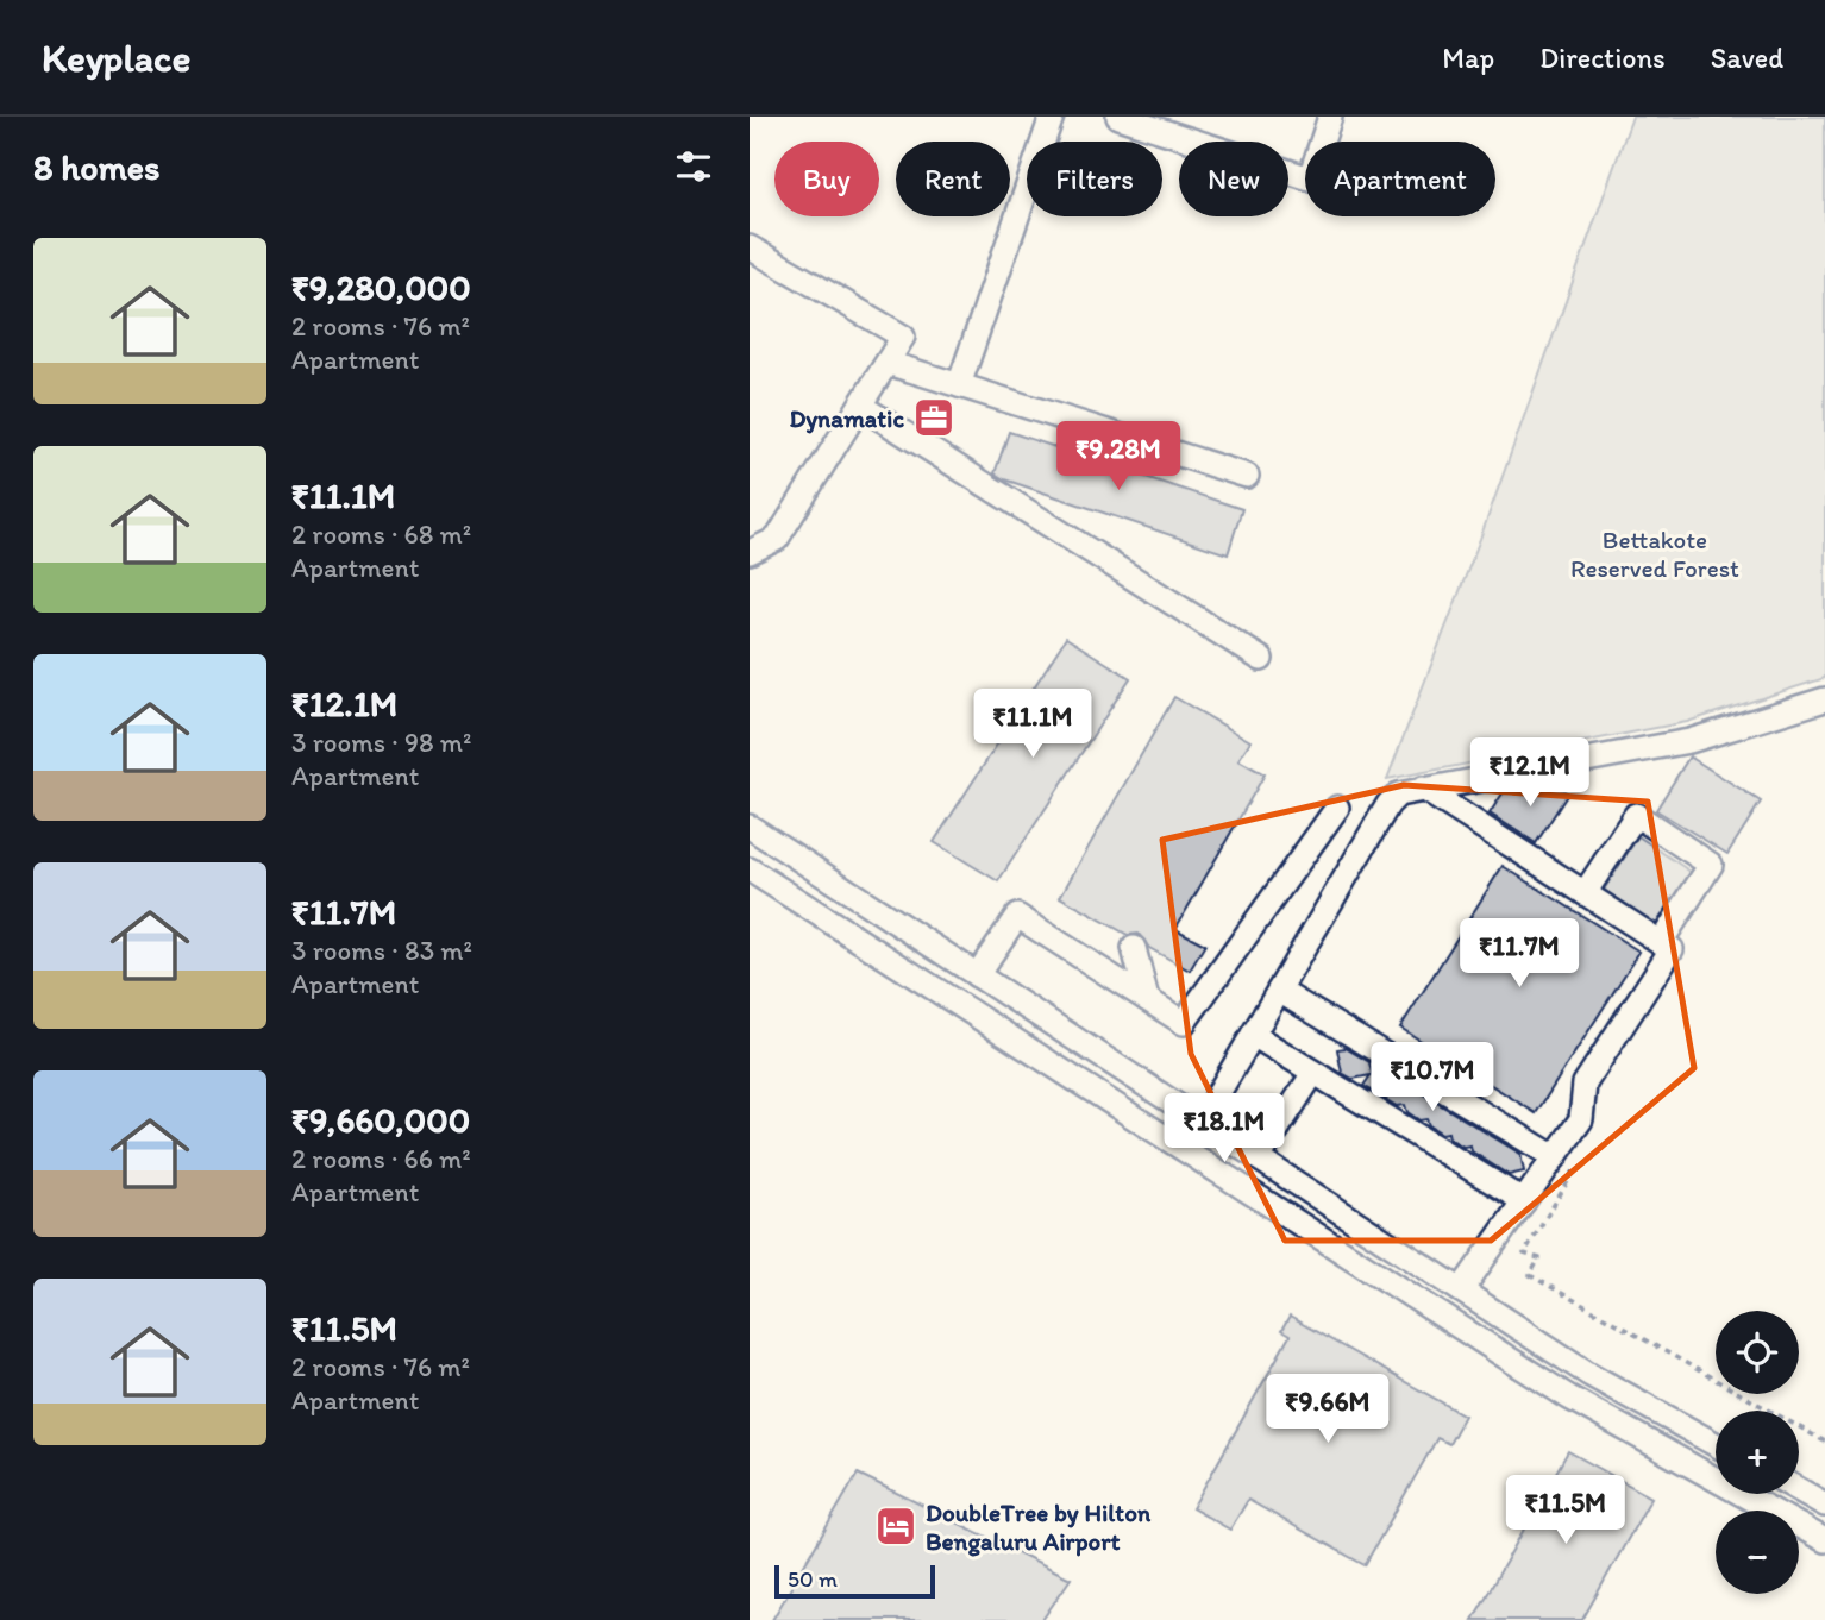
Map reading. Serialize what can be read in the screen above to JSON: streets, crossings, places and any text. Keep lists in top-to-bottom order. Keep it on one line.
{"parks":["Bettakote Reserved Forest"],"places":{"office":["Dynamatic"],"hotel":["DoubleTree by Hilton Bengaluru Airport"]},"scale_bar":"50 m","page":{"header":"Keyplace","nav":["Map","Directions","Saved"],"heading":"8 homes","chip":["Buy","Rent","Filters","New","Apartment"],"list":[{"name":"₹9,280,000","note":"2 rooms · 76 m² · Apartment"},{"name":"₹11.1M","note":"2 rooms · 68 m² · Apartment"},{"name":"₹12.1M","note":"3 rooms · 98 m² · Apartment"},{"name":"₹11.7M","note":"3 rooms · 83 m² · Apartment"},{"name":"₹9,660,000","note":"2 rooms · 66 m² · Apartment"},{"name":"₹11.5M","note":"2 rooms · 76 m² · Apartment"}],"price":["₹9.28M","₹11.1M","₹12.1M","₹11.7M","₹10.7M","₹18.1M","₹9.66M","₹11.5M"],"map_buttons":["+","−"],"scale":"50 m"}}
